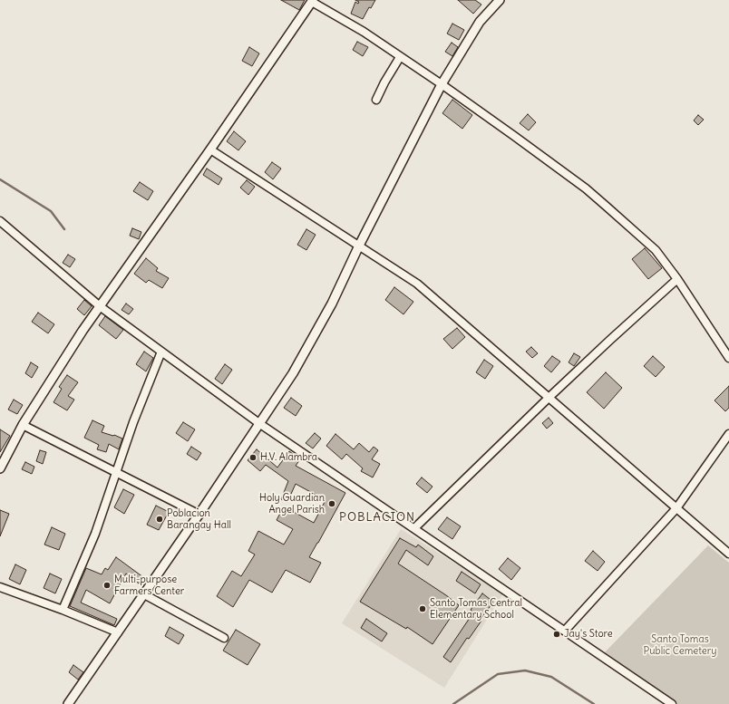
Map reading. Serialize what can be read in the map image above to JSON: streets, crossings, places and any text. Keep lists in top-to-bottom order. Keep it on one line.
{"districts":["POBLACION"],"parks":["Santo Tomas Public Cemetery"],"places":["H.V. Alambra","Holy Guardian Angel Parish","Poblacion Barangay Hall","Multi-purpose Farmers Center","Santo Tomas Central Elementary School","Jay's Store"]}
